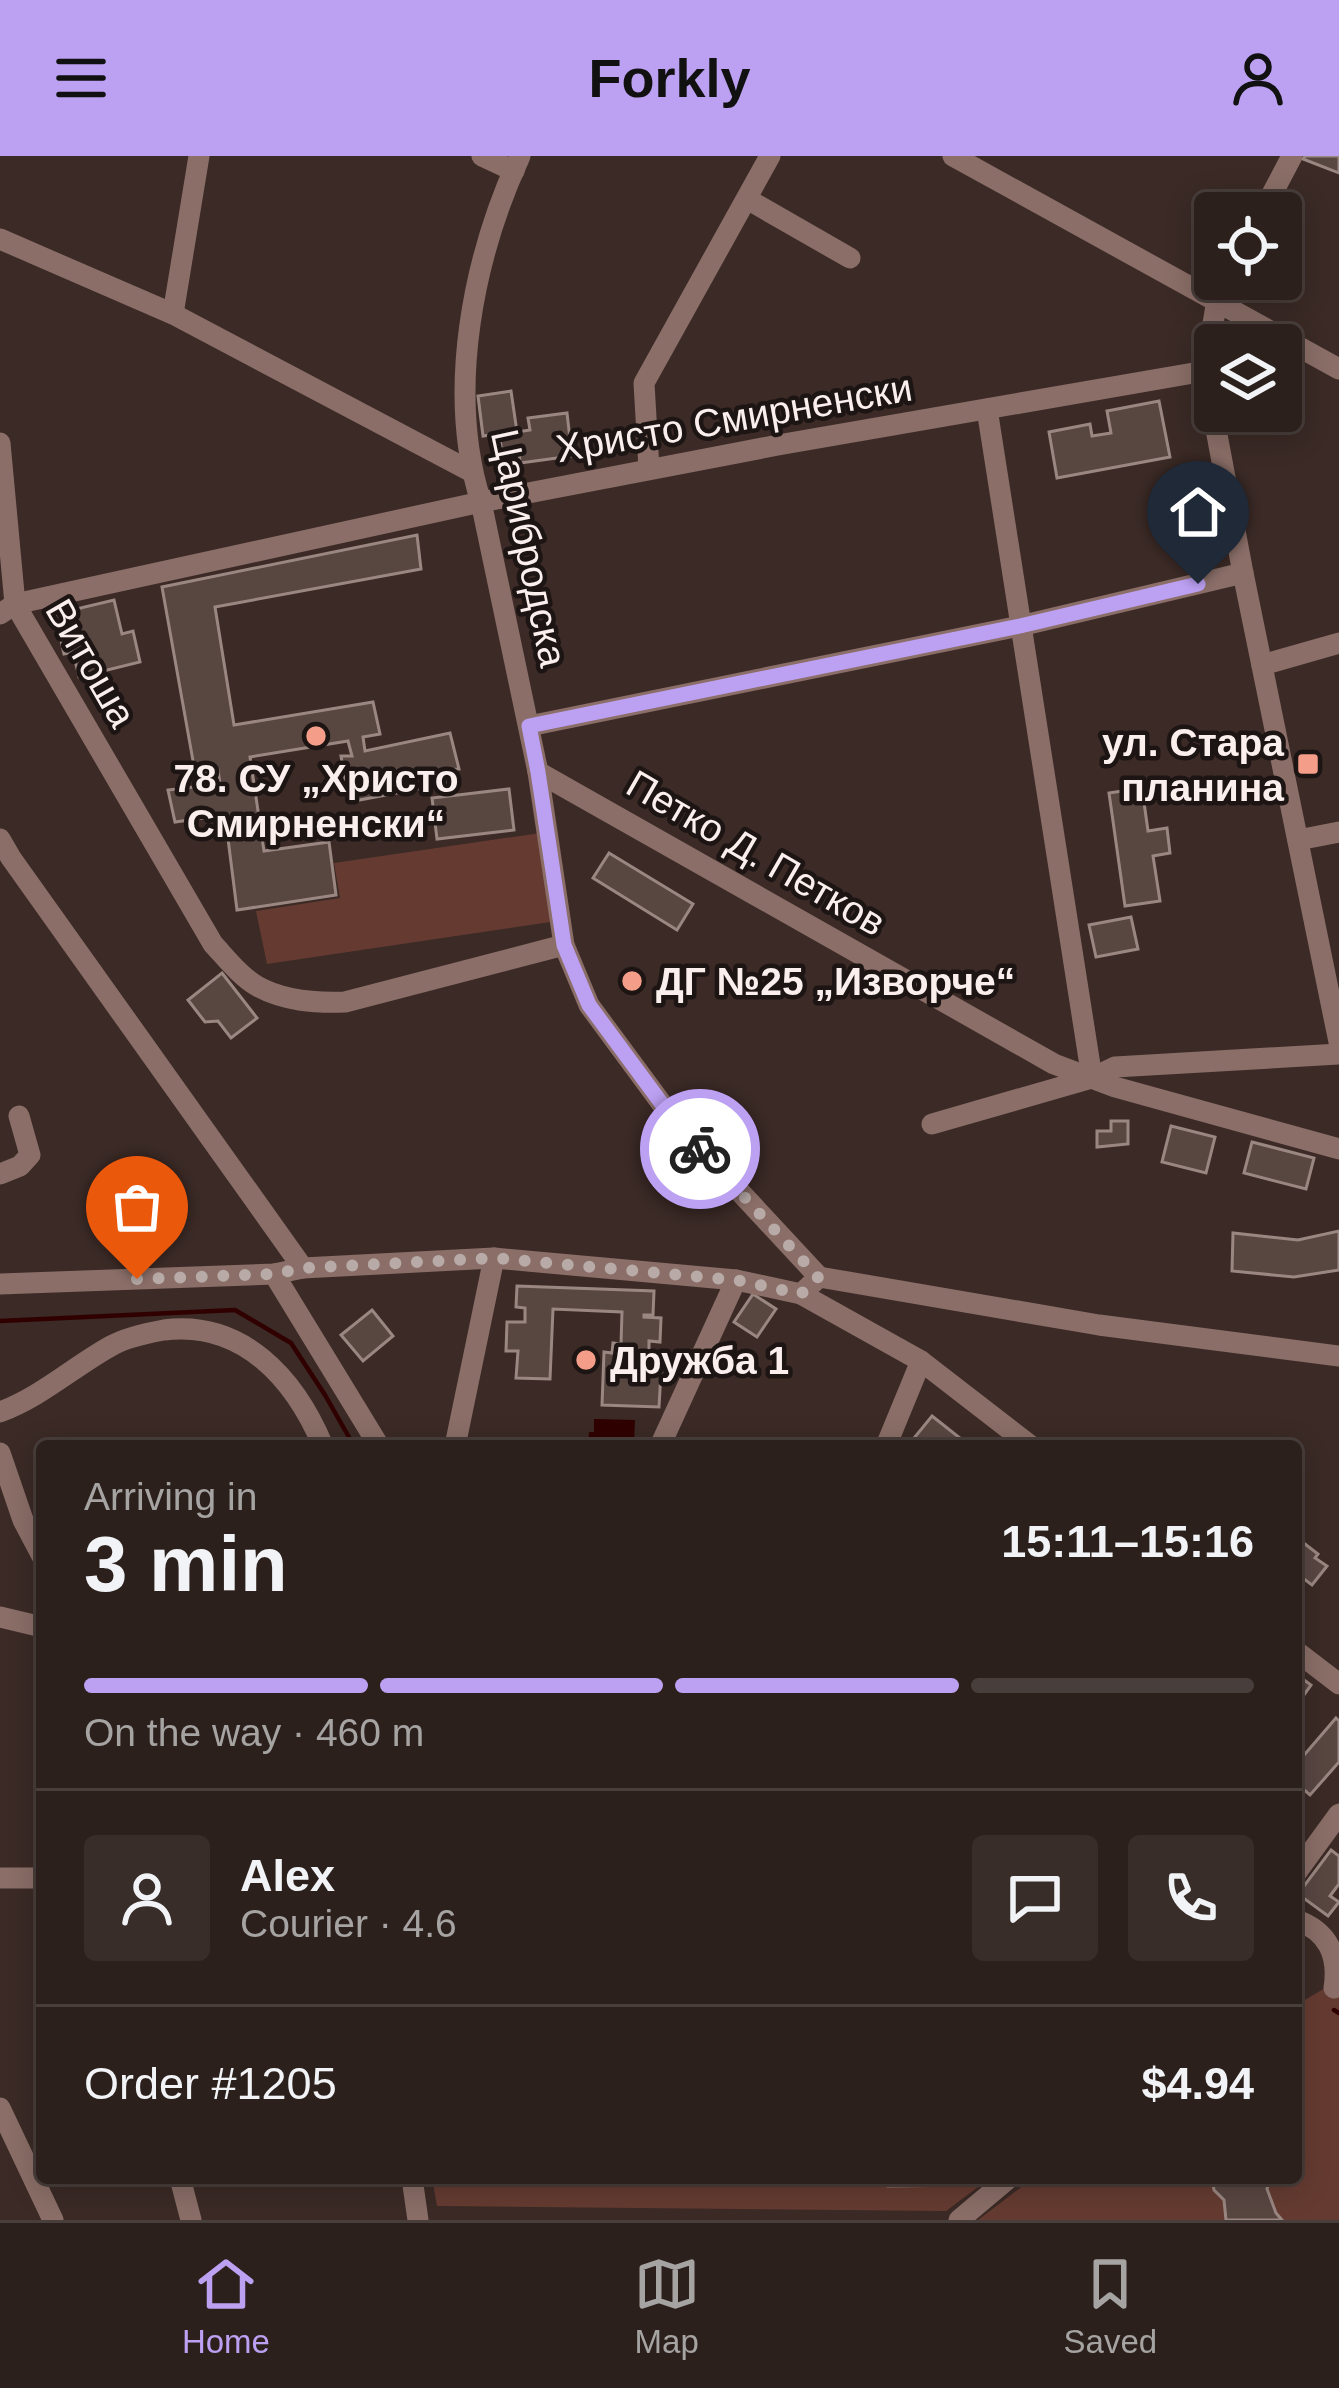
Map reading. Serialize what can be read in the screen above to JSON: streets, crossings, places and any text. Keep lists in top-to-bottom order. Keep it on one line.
{"streets":{"street":["Христо Смирненски","Царибродска","Витоша","Петко Д. Петков"]},"crossings":[["Христо Смирненски","Царибродска"],["Христо Смирненски","Витоша"],["Царибродска","Витоша"],["Царибродска","Петко Д. Петков"]],"places":{"other":["78. СУ „Христо Смирненски“","ДГ №25 „Изворче“","Дружба 1"],"transit":["ул. Стара планина"]},"page":{"header":"Forkly","heading":["3 min","Arriving in","15:11–15:16"],"panel":["Alex","Courier · 4.6","Order #1205","$4.94"],"bar":"On the way · 460 m","tabs":["Home","Map","Saved"]}}
